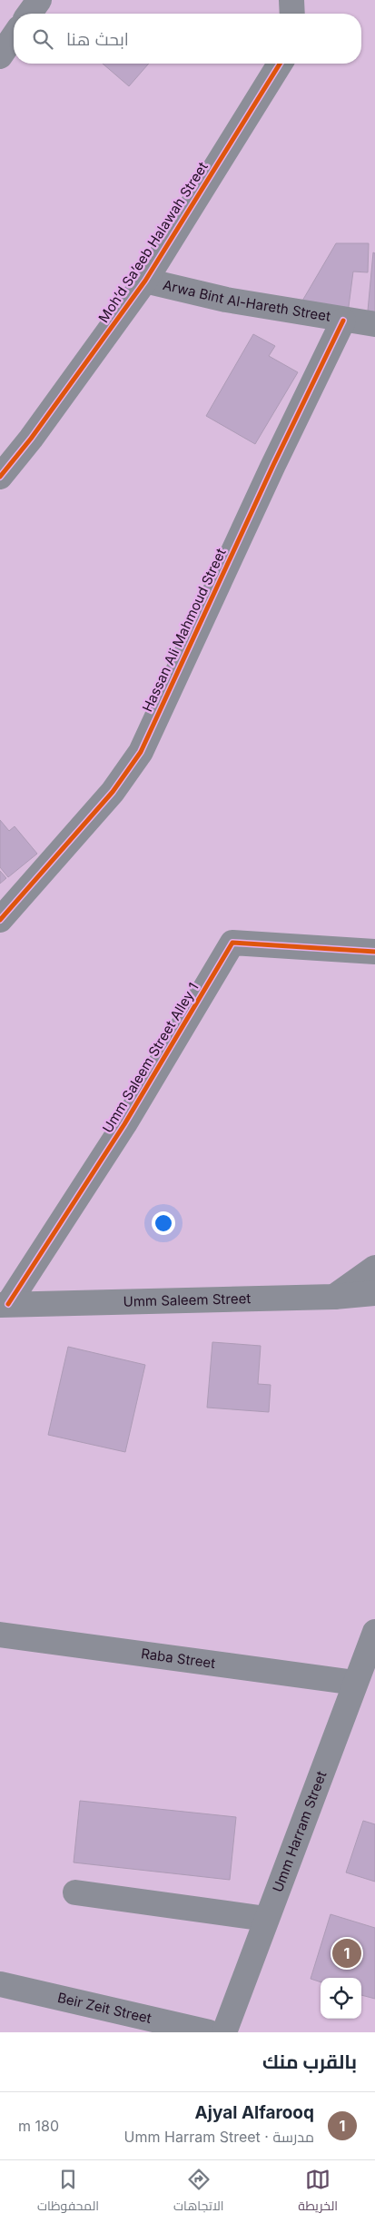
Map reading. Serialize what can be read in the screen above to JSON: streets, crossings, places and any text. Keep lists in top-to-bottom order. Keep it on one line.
{"streets":{"street":["Moh’d Sa’eeb Halawah Street","Arwa Bint Al-Hareth Street","Hassan Ali Mahmoud Street","Umm Saleem Street Alley 1","Umm Saleem Street","Raba Street","Umm Harram Street","Beir Zeit Street"]},"crossings":[["Moh’d Sa’eeb Halawah Street","Arwa Bint Al-Hareth Street"],["Arwa Bint Al-Hareth Street","Hassan Ali Mahmoud Street"],["Umm Saleem Street Alley 1","Umm Saleem Street"],["Raba Street","Umm Harram Street"]],"page":{"search":"ابحث هنا","pins":"1","heading":"بالقرب منك","list":[{"mark":"1","name":"Ajyal Alfarooq","note":"مدرسة · Umm Harram Street","value":"180 m"}],"nav":["الخريطة","الاتجاهات","المحفوظات"]}}
